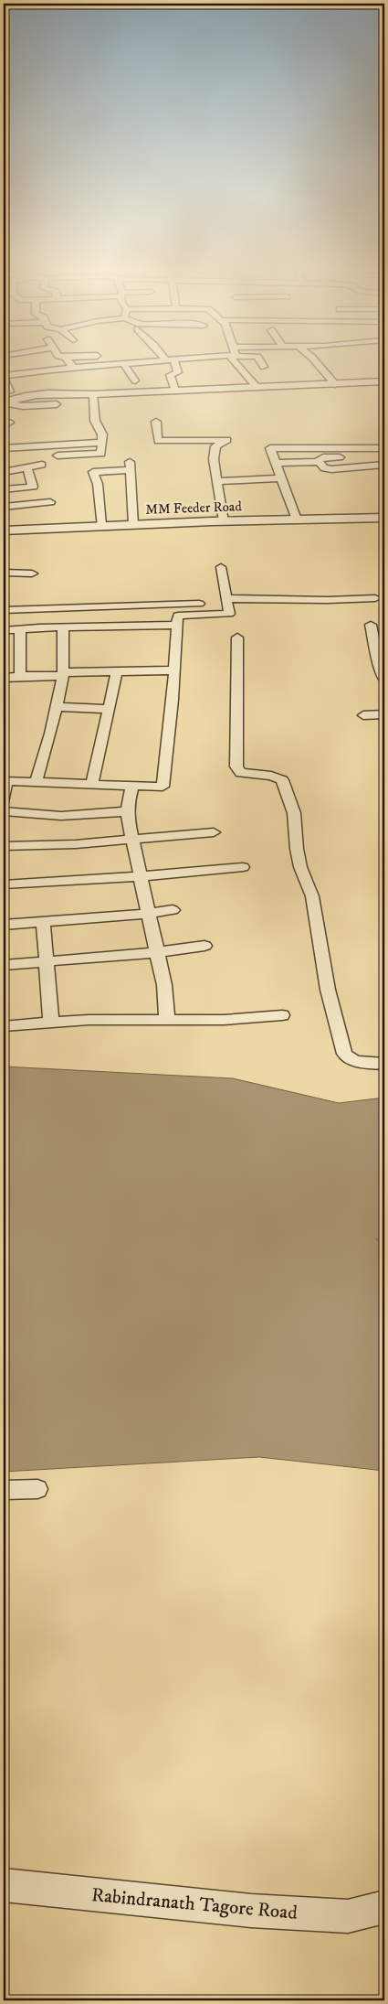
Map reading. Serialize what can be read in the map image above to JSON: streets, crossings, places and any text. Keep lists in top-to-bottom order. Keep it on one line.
{"streets":{"street":["MM Feeder Road","Rabindranath Tagore Road"]}}
